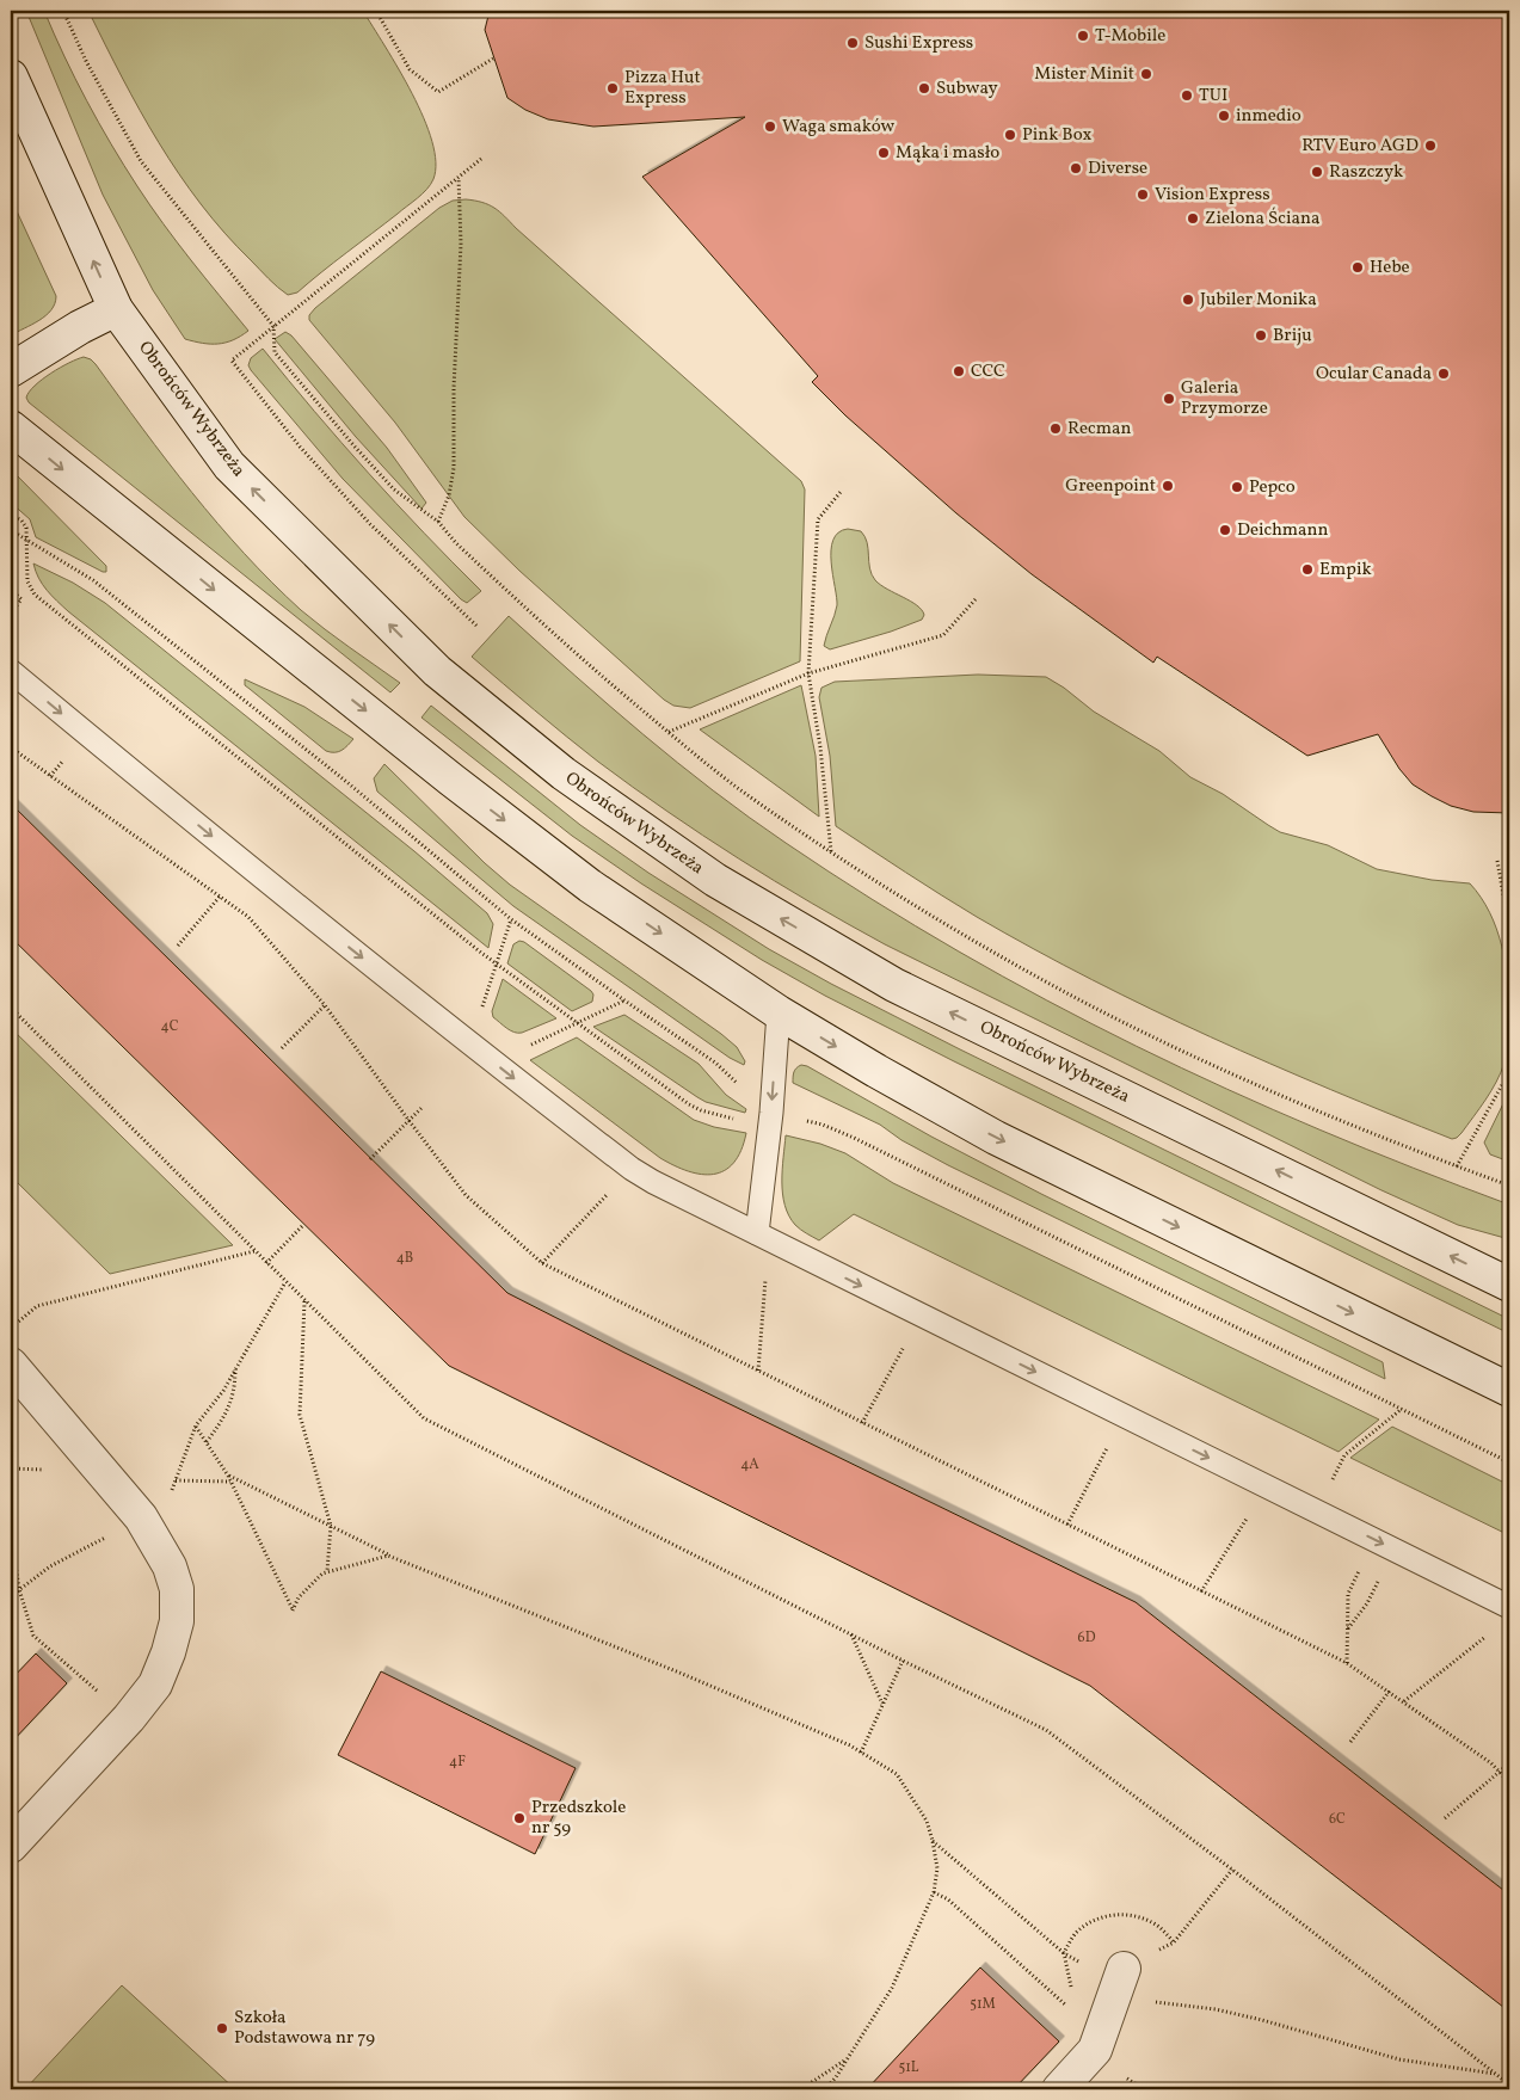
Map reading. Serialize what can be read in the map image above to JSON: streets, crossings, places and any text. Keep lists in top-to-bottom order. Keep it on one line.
{"streets":{"main road":["Obrońców Wybrzeża"]},"places":["T-Mobile","Sushi Express","Mister Minit","Pizza Hut Express","Subway","TUI","inmedio","Waga smaków","Pink Box","RTV Euro AGD","Mąka i masło","Diverse","Raszczyk","Vision Express","Zielona Ściana","Hebe","Jubiler Monika","Briju","CCC","Ocular Canada","Galeria Przymorze","Recman","Greenpoint","Pepco","Deichmann","Empik","Przedszkole nr 59","Szkoła Podstawowa nr 79"],"house_numbers":["4C","4B","4A","6D","4F","6C","51M","51L"]}
